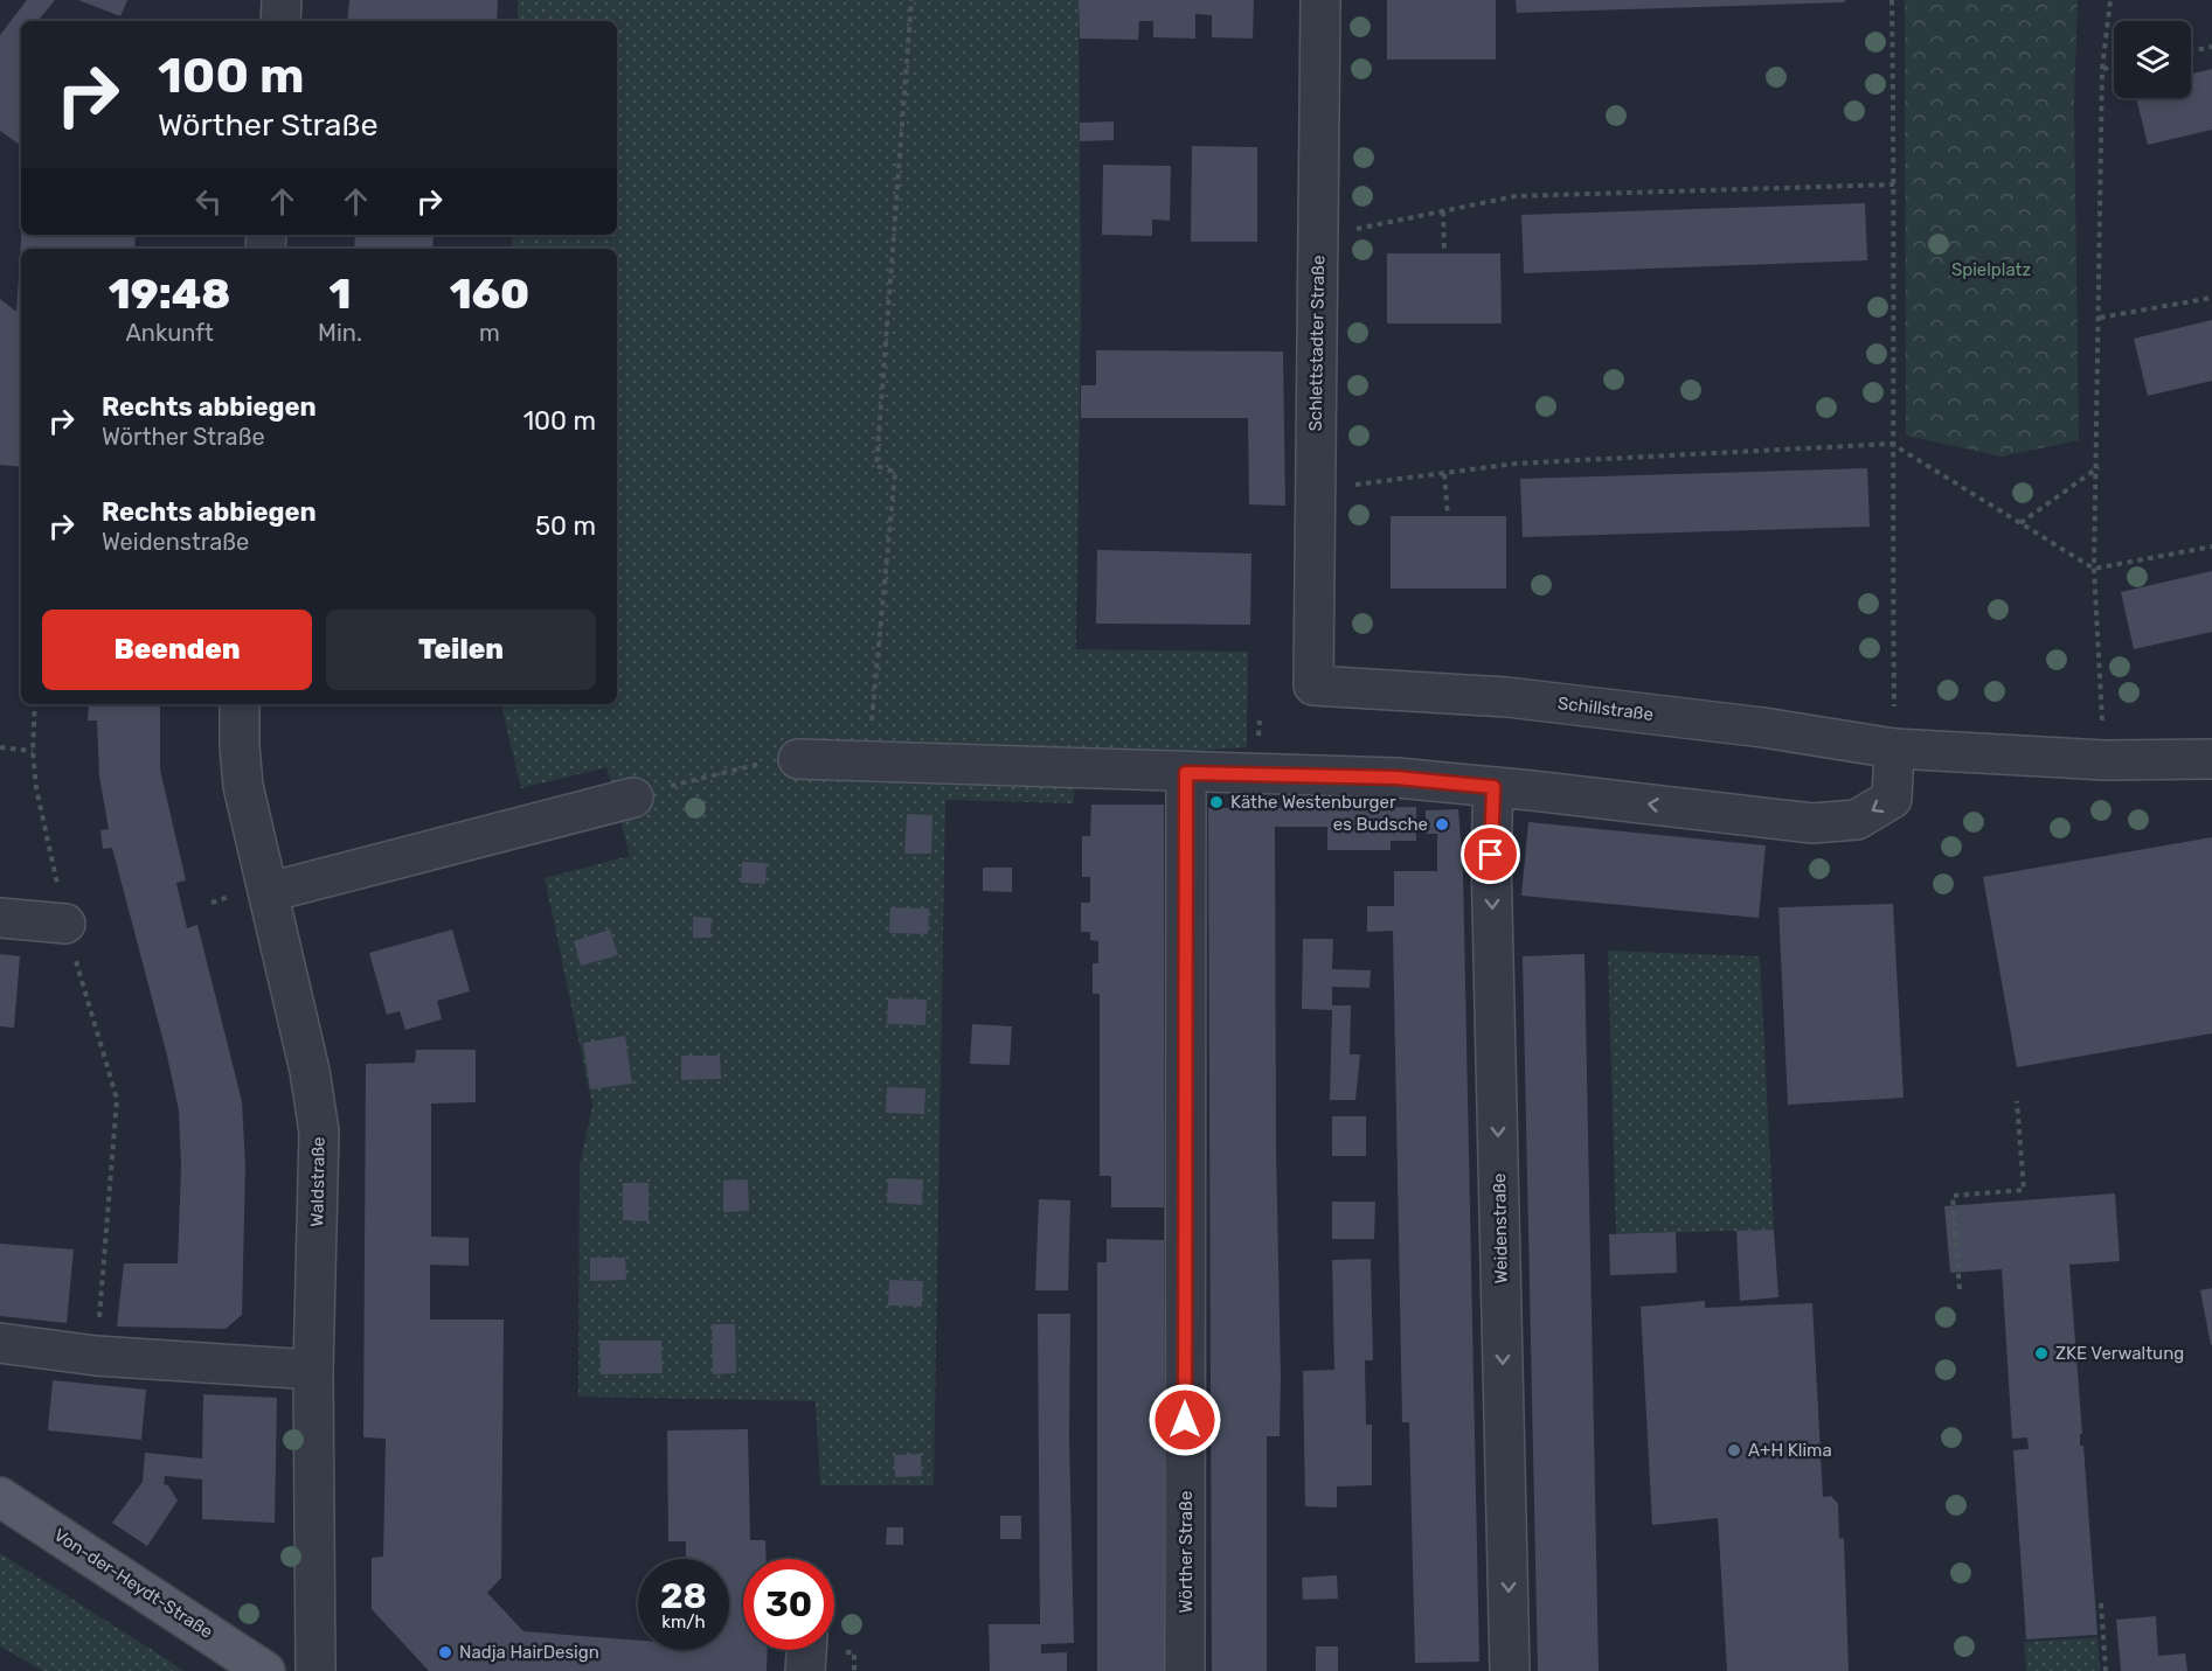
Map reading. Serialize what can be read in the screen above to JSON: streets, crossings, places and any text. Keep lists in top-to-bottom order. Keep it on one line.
{"streets":{"main road":["Von-der-Heydt-Straße"],"street":["Schlettstadter Straße","Schillstraße","Waldstraße","Weidenstraße","Wörther Straße"]},"crossings":[["Schlettstadter Straße","Schillstraße"]],"one_way":["Weidenstraße"],"parks":["Spielplatz"],"places":["Käthe Westenburger","es Budsche","ZKE Verwaltung","A+H Klima","Nadja HairDesign"],"page":{"turn":["100 m","Wörther Straße"],"eta":["19:48","Ankunft","1","Min.","160","m"],"list":[{"name":"Rechts abbiegen","note":"Wörther Straße","value":"100 m"},{"name":"Rechts abbiegen","note":"Weidenstraße","value":"50 m"}],"buttons":["Beenden","Teilen"],"speed":"28 km/h","limit":"30"}}
